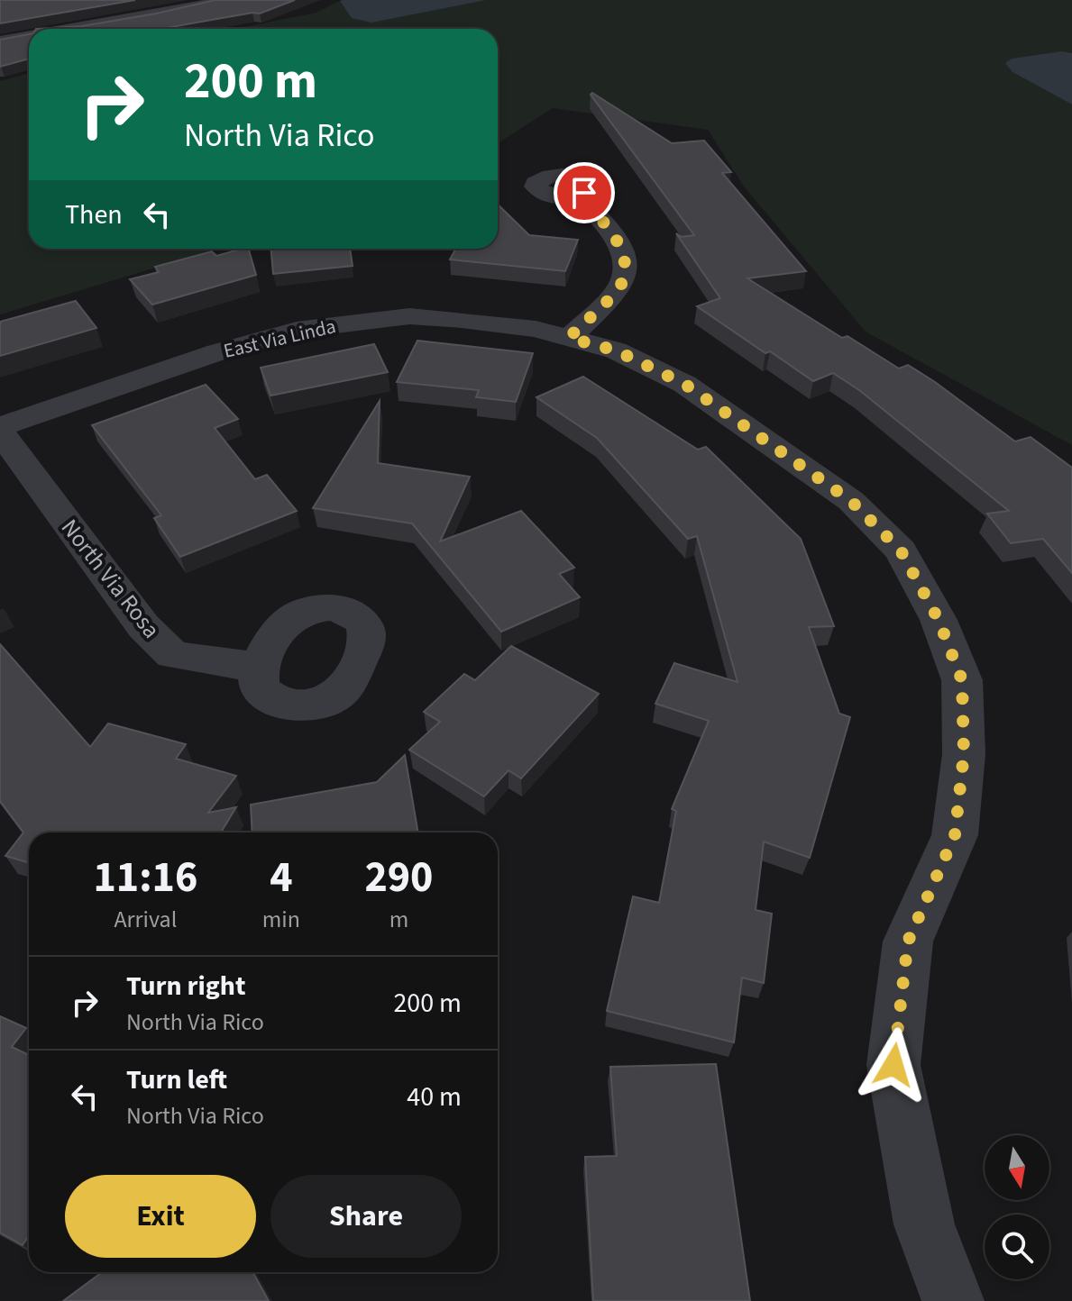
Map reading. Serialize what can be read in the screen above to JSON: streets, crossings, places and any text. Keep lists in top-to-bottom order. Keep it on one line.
{"streets":{"street":["East Via Linda","North Via Rosa"]},"crossings":[["East Via Linda","North Via Rosa"]],"north":"bottom","page":{"turn":["200 m","North Via Rico"],"then":"Then","eta":["11:16","Arrival","4","min","290","m"],"list":[{"name":"Turn right","note":"North Via Rico","value":"200 m"},{"name":"Turn left","note":"North Via Rico","value":"40 m"}],"buttons":["Exit","Share"]}}
